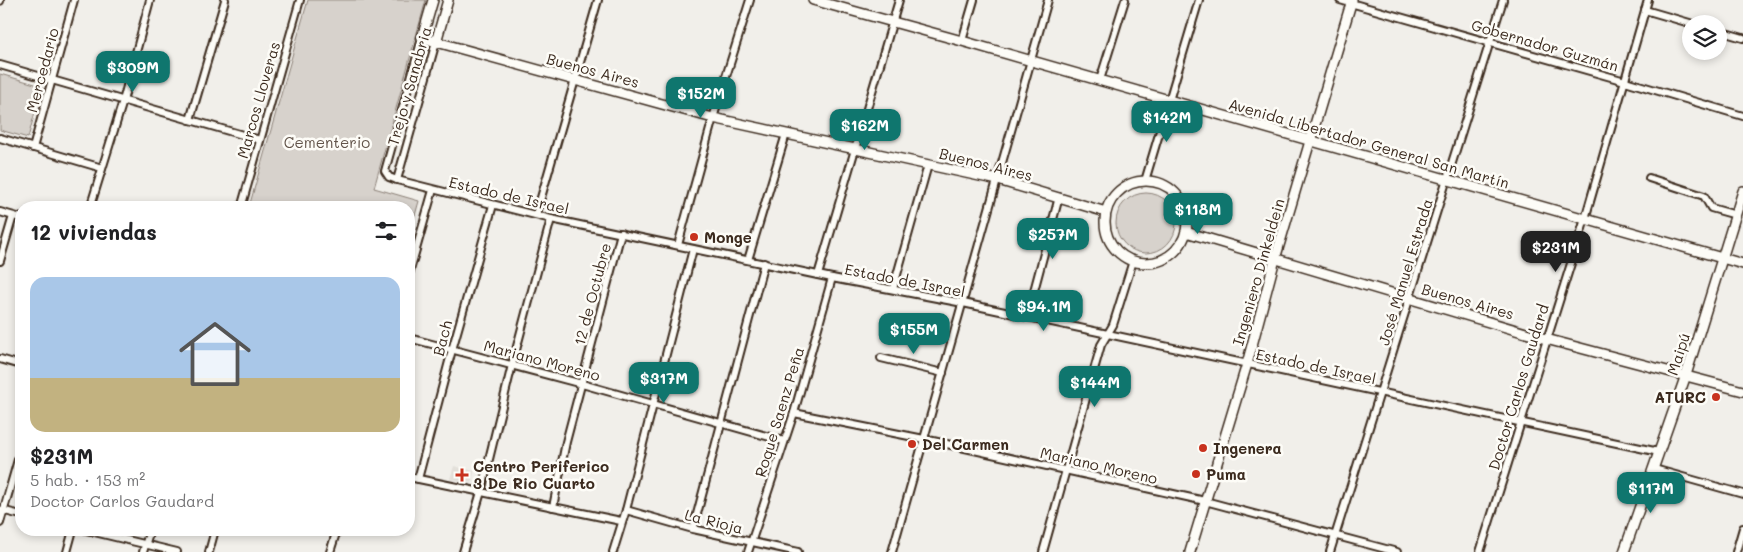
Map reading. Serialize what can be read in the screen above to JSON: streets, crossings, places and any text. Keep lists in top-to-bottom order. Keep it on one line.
{"streets":{"main road":["Buenos Aires","Trejo y Sanabria","Avenida Libertador General San Martín","Ingeniero Dinkeldein","Maipú"],"street":["Gobernador Guzmán","Mercedario","Marcos Lloveras","Estado de Israel","José Manuel Estrada","12 de Octubre","Bach","Mariano Moreno","Doctor Carlos Gaudard","Roque Saenz Peña","La Rioja"]},"crossings":[["Gobernador Guzmán","Ingeniero Dinkeldein"],["Gobernador Guzmán","José Manuel Estrada"],["Gobernador Guzmán","Doctor Carlos Gaudard"],["Buenos Aires","Trejo y Sanabria"],["Buenos Aires","Ingeniero Dinkeldein"],["Buenos Aires","José Manuel Estrada"],["Buenos Aires","Maipú"],["Buenos Aires","Doctor Carlos Gaudard"],["Trejo y Sanabria","Estado de Israel"],["Avenida Libertador General San Martín","Ingeniero Dinkeldein"],["Avenida Libertador General San Martín","José Manuel Estrada"],["Avenida Libertador General San Martín","Maipú"],["Avenida Libertador General San Martín","Doctor Carlos Gaudard"],["Estado de Israel","Ingeniero Dinkeldein"],["Estado de Israel","José Manuel Estrada"],["Estado de Israel","12 de Octubre"],["Estado de Israel","Bach"],["Estado de Israel","Maipú"],["Estado de Israel","Doctor Carlos Gaudard"],["Estado de Israel","Roque Saenz Peña"],["Ingeniero Dinkeldein","Mariano Moreno"],["José Manuel Estrada","Mariano Moreno"],["12 de Octubre","Mariano Moreno"],["Bach","Mariano Moreno"],["Mariano Moreno","Roque Saenz Peña"],["Roque Saenz Peña","La Rioja"]],"parks":["Cementerio"],"places":{"other":["Monge","ATURC","Del Carmen","Ingenera","Puma"],"health":["Centro Periferico 3 De Rio Cuarto"]},"page":{"price":["$309M","$152M","$142M","$162M","$118M","$257M","$231M","$94.1M","$155M","$317M","$144M","$117M"],"heading":"12 viviendas","list":[{"name":"$231M","note":"5 hab. · 153 m² · Doctor Carlos Gaudard"}]}}
